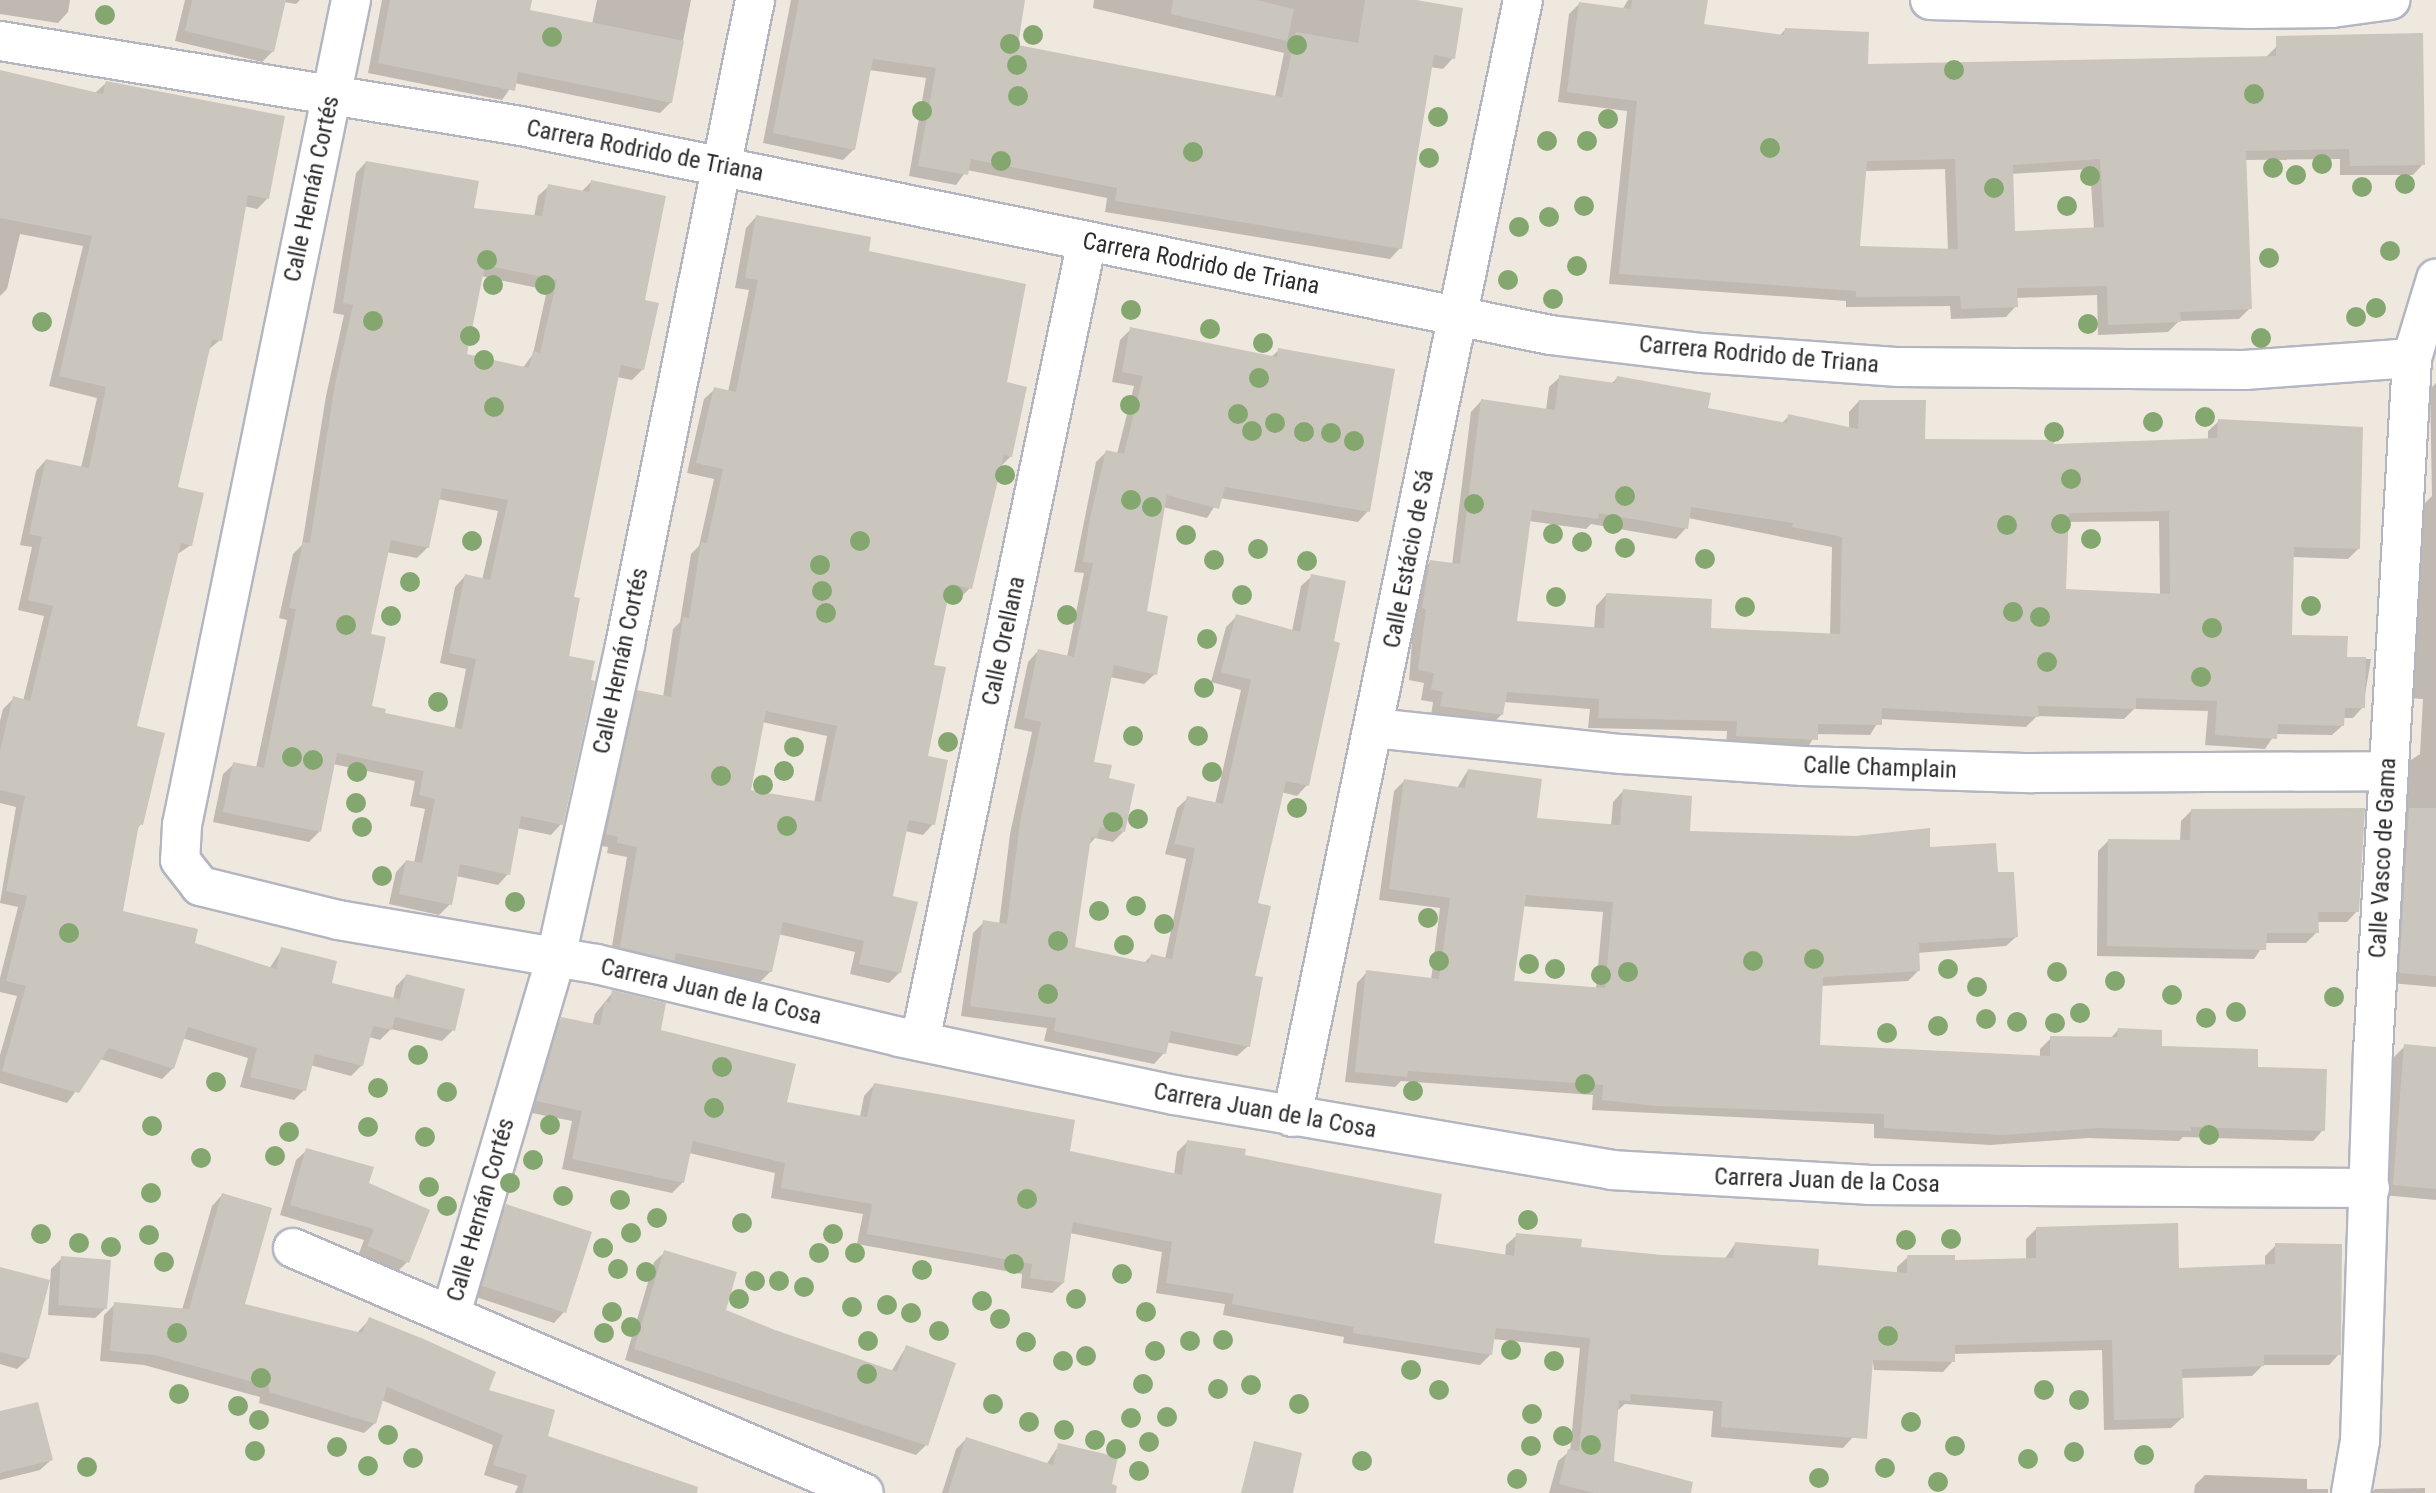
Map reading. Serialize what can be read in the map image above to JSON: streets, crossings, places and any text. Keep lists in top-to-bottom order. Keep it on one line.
{"streets":{"street":["Carrera Rodrido de Triana","Calle Hernán Cortés","Calle Estácio de Sá","Calle Orellana","Calle Champlain","Calle Vasco de Gama","Carrera Juan de la Cosa"]},"crossings":[["Carrera Rodrido de Triana","Calle Hernán Cortés"],["Carrera Rodrido de Triana","Calle Estácio de Sá"],["Carrera Rodrido de Triana","Calle Orellana"],["Carrera Rodrido de Triana","Calle Vasco de Gama"],["Calle Hernán Cortés","Carrera Juan de la Cosa"],["Calle Estácio de Sá","Calle Champlain"],["Calle Estácio de Sá","Carrera Juan de la Cosa"],["Calle Orellana","Carrera Juan de la Cosa"],["Calle Champlain","Calle Vasco de Gama"],["Calle Vasco de Gama","Carrera Juan de la Cosa"]]}
